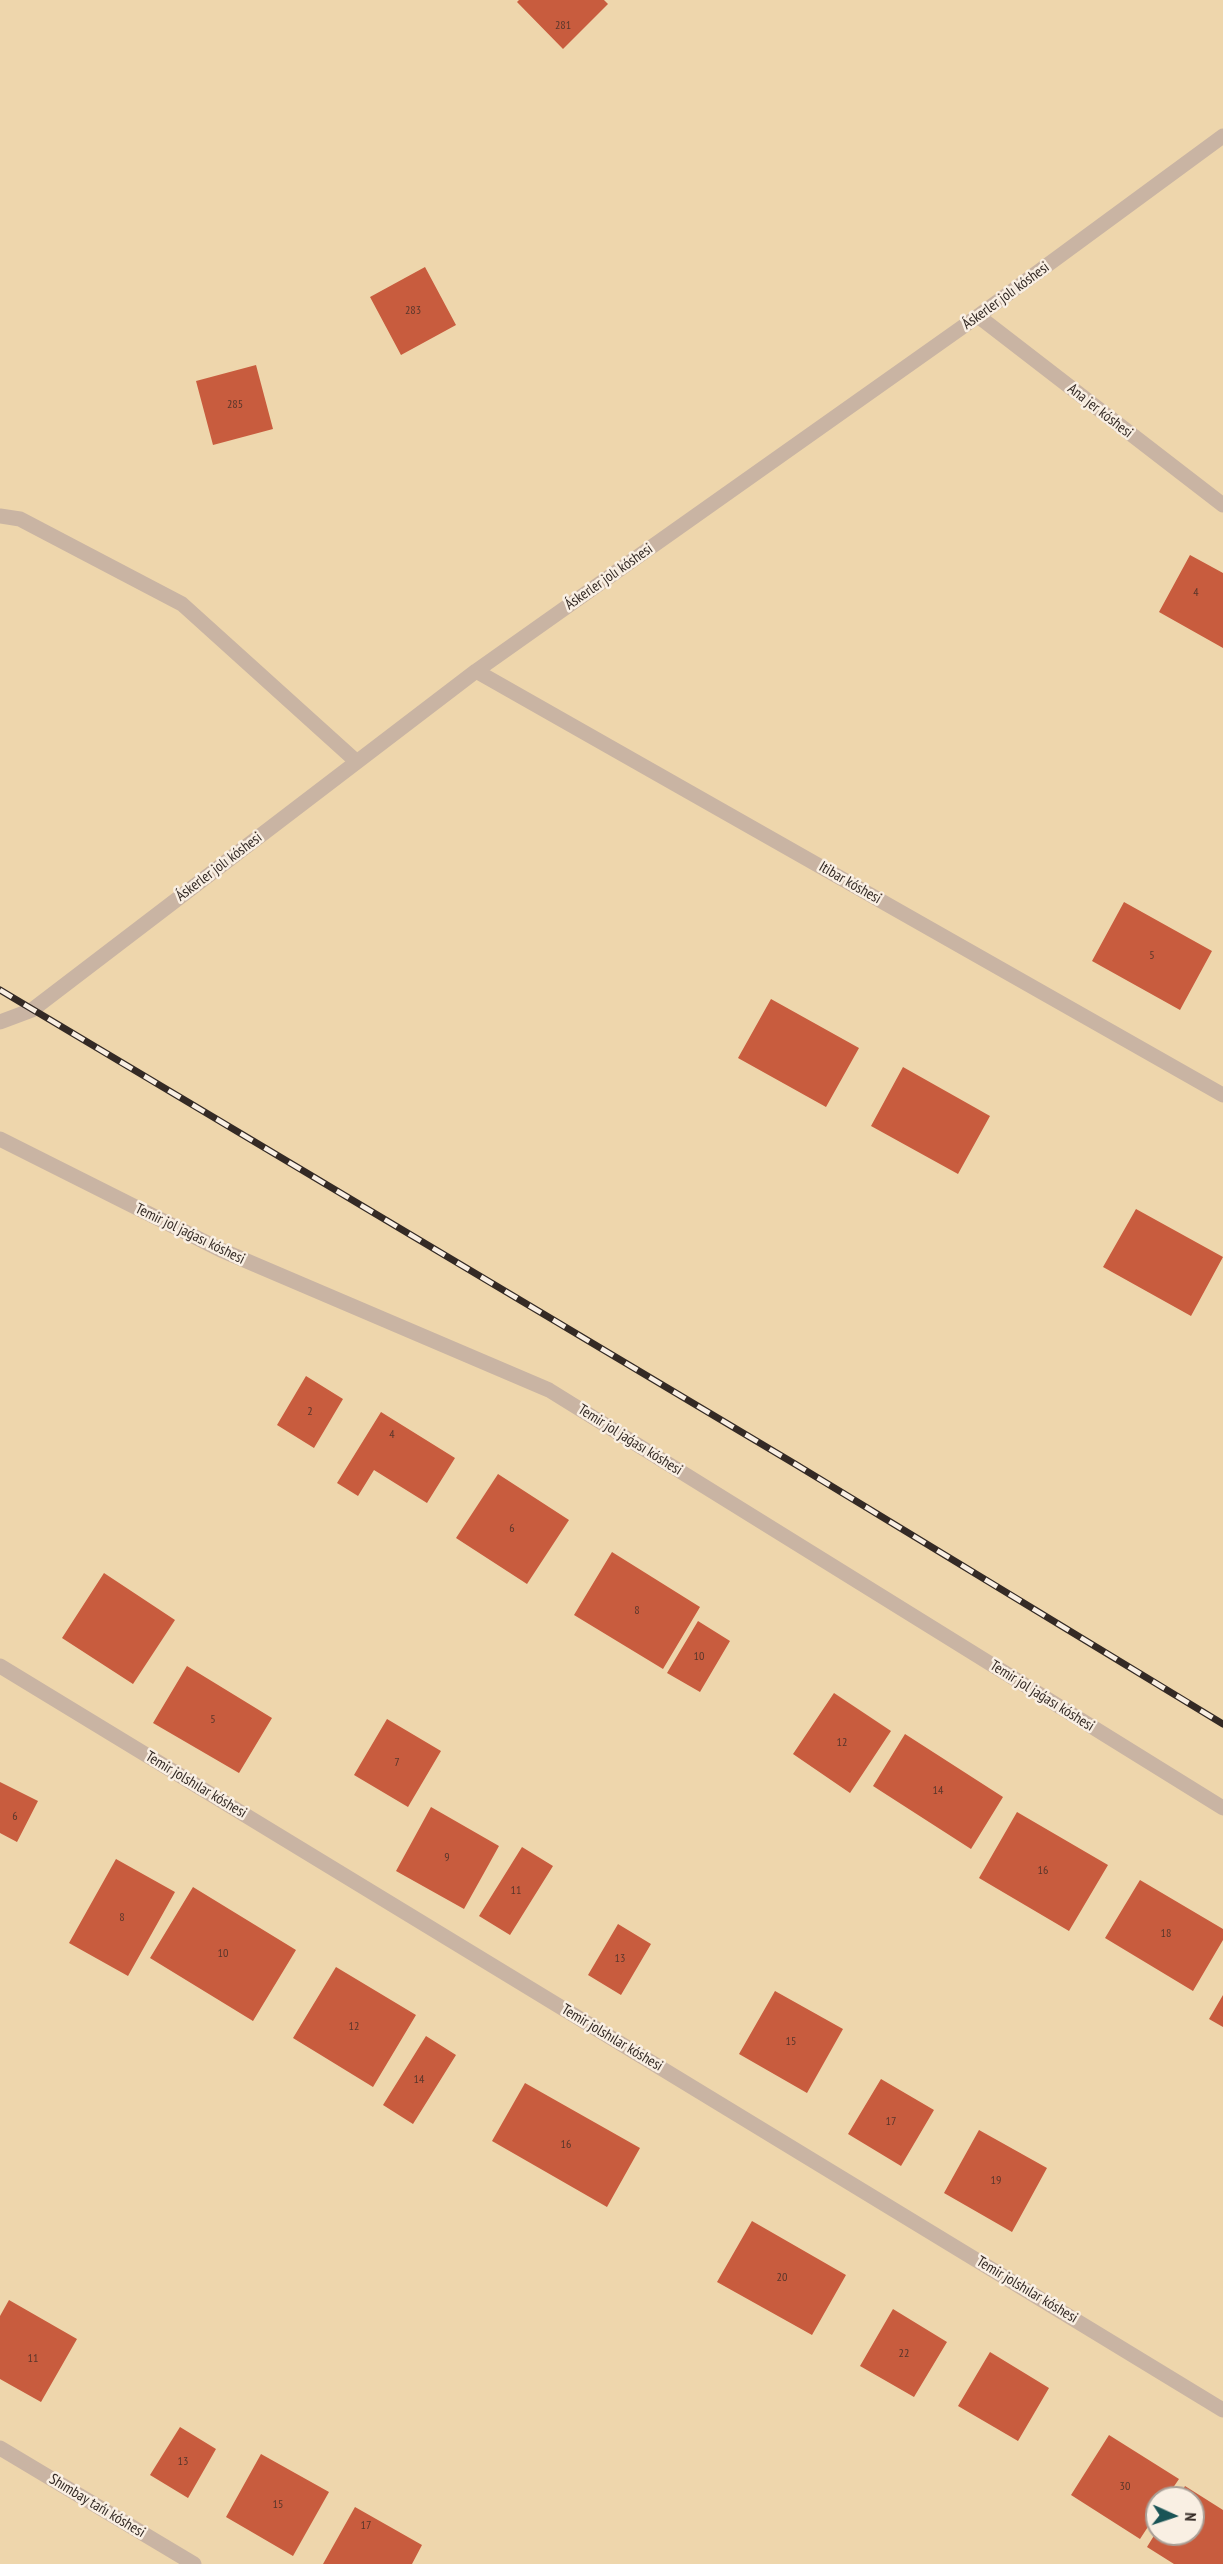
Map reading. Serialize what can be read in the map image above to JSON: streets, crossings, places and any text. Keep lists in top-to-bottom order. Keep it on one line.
{"streets":{"street":["Áskerler jolı kóshesi","Ana jer kóshesi","Itibar kóshesi","Temir jol jaǵası kóshesi","Temir jolshılar kóshesi","Shımbay tańı kóshesi"]},"crossings":[["Áskerler jolı kóshesi","Ana jer kóshesi"],["Áskerler jolı kóshesi","Itibar kóshesi"]],"house_numbers":["281","283","285","4","5","2","4","6","8","10","5","12","7","14","6","9","16","11","8","18","10","13","12","15","14","17","16","19","20","22","11","13","30","15","17"],"north":"right"}
